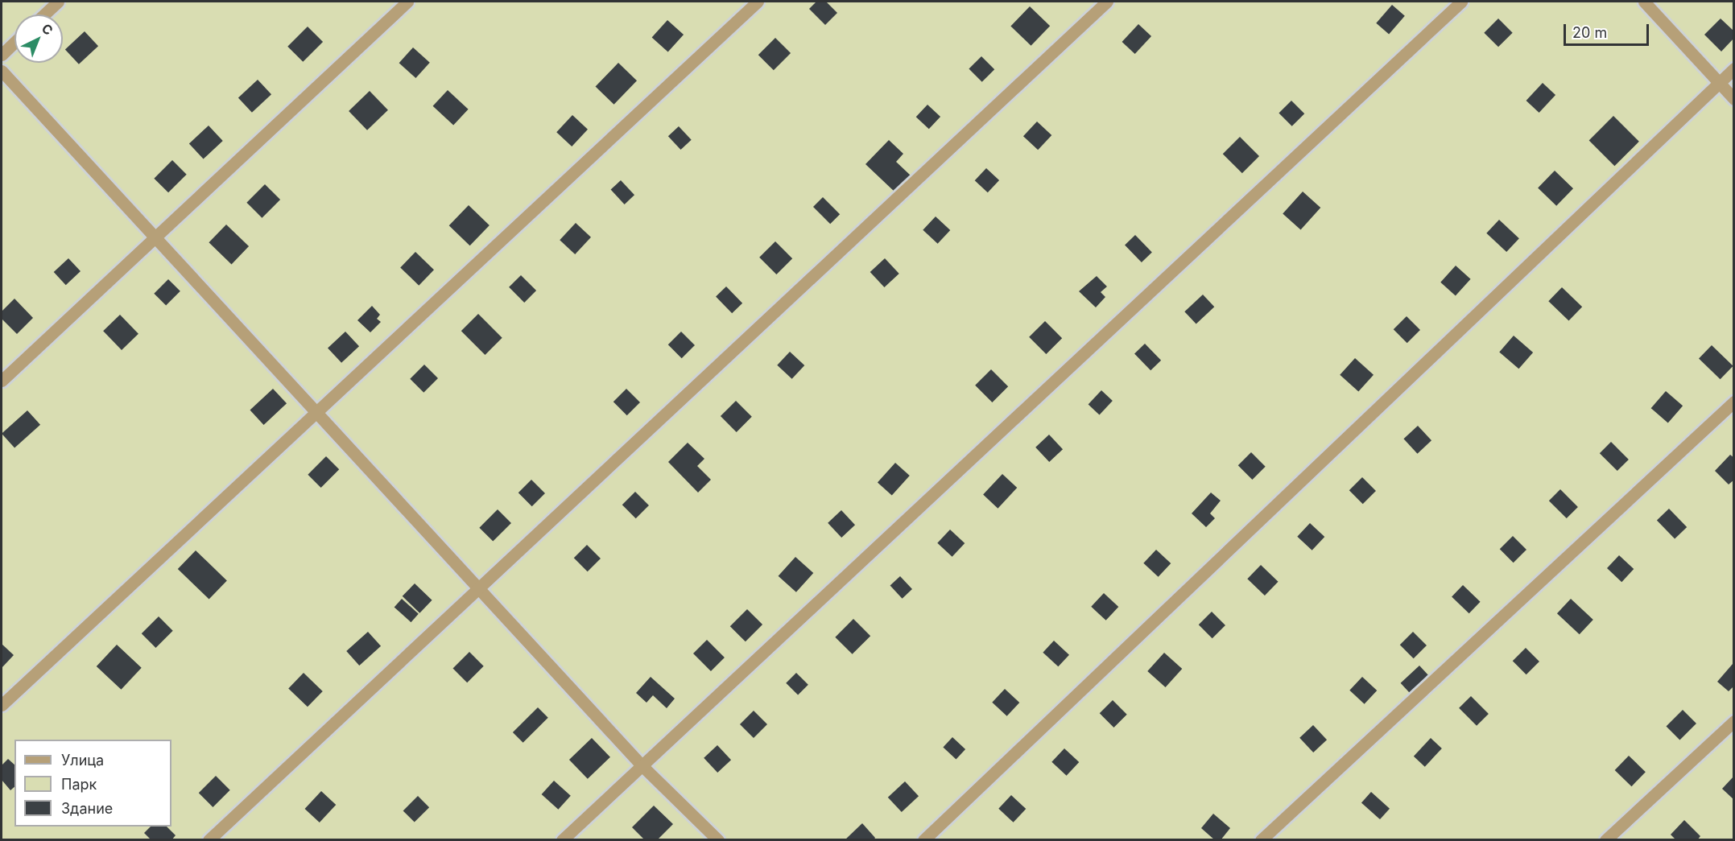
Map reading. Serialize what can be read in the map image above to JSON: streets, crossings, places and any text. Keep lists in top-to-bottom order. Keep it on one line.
{"legend":["Улица","Парк","Здание"],"scale_bar":"20 m","north":"top right"}
